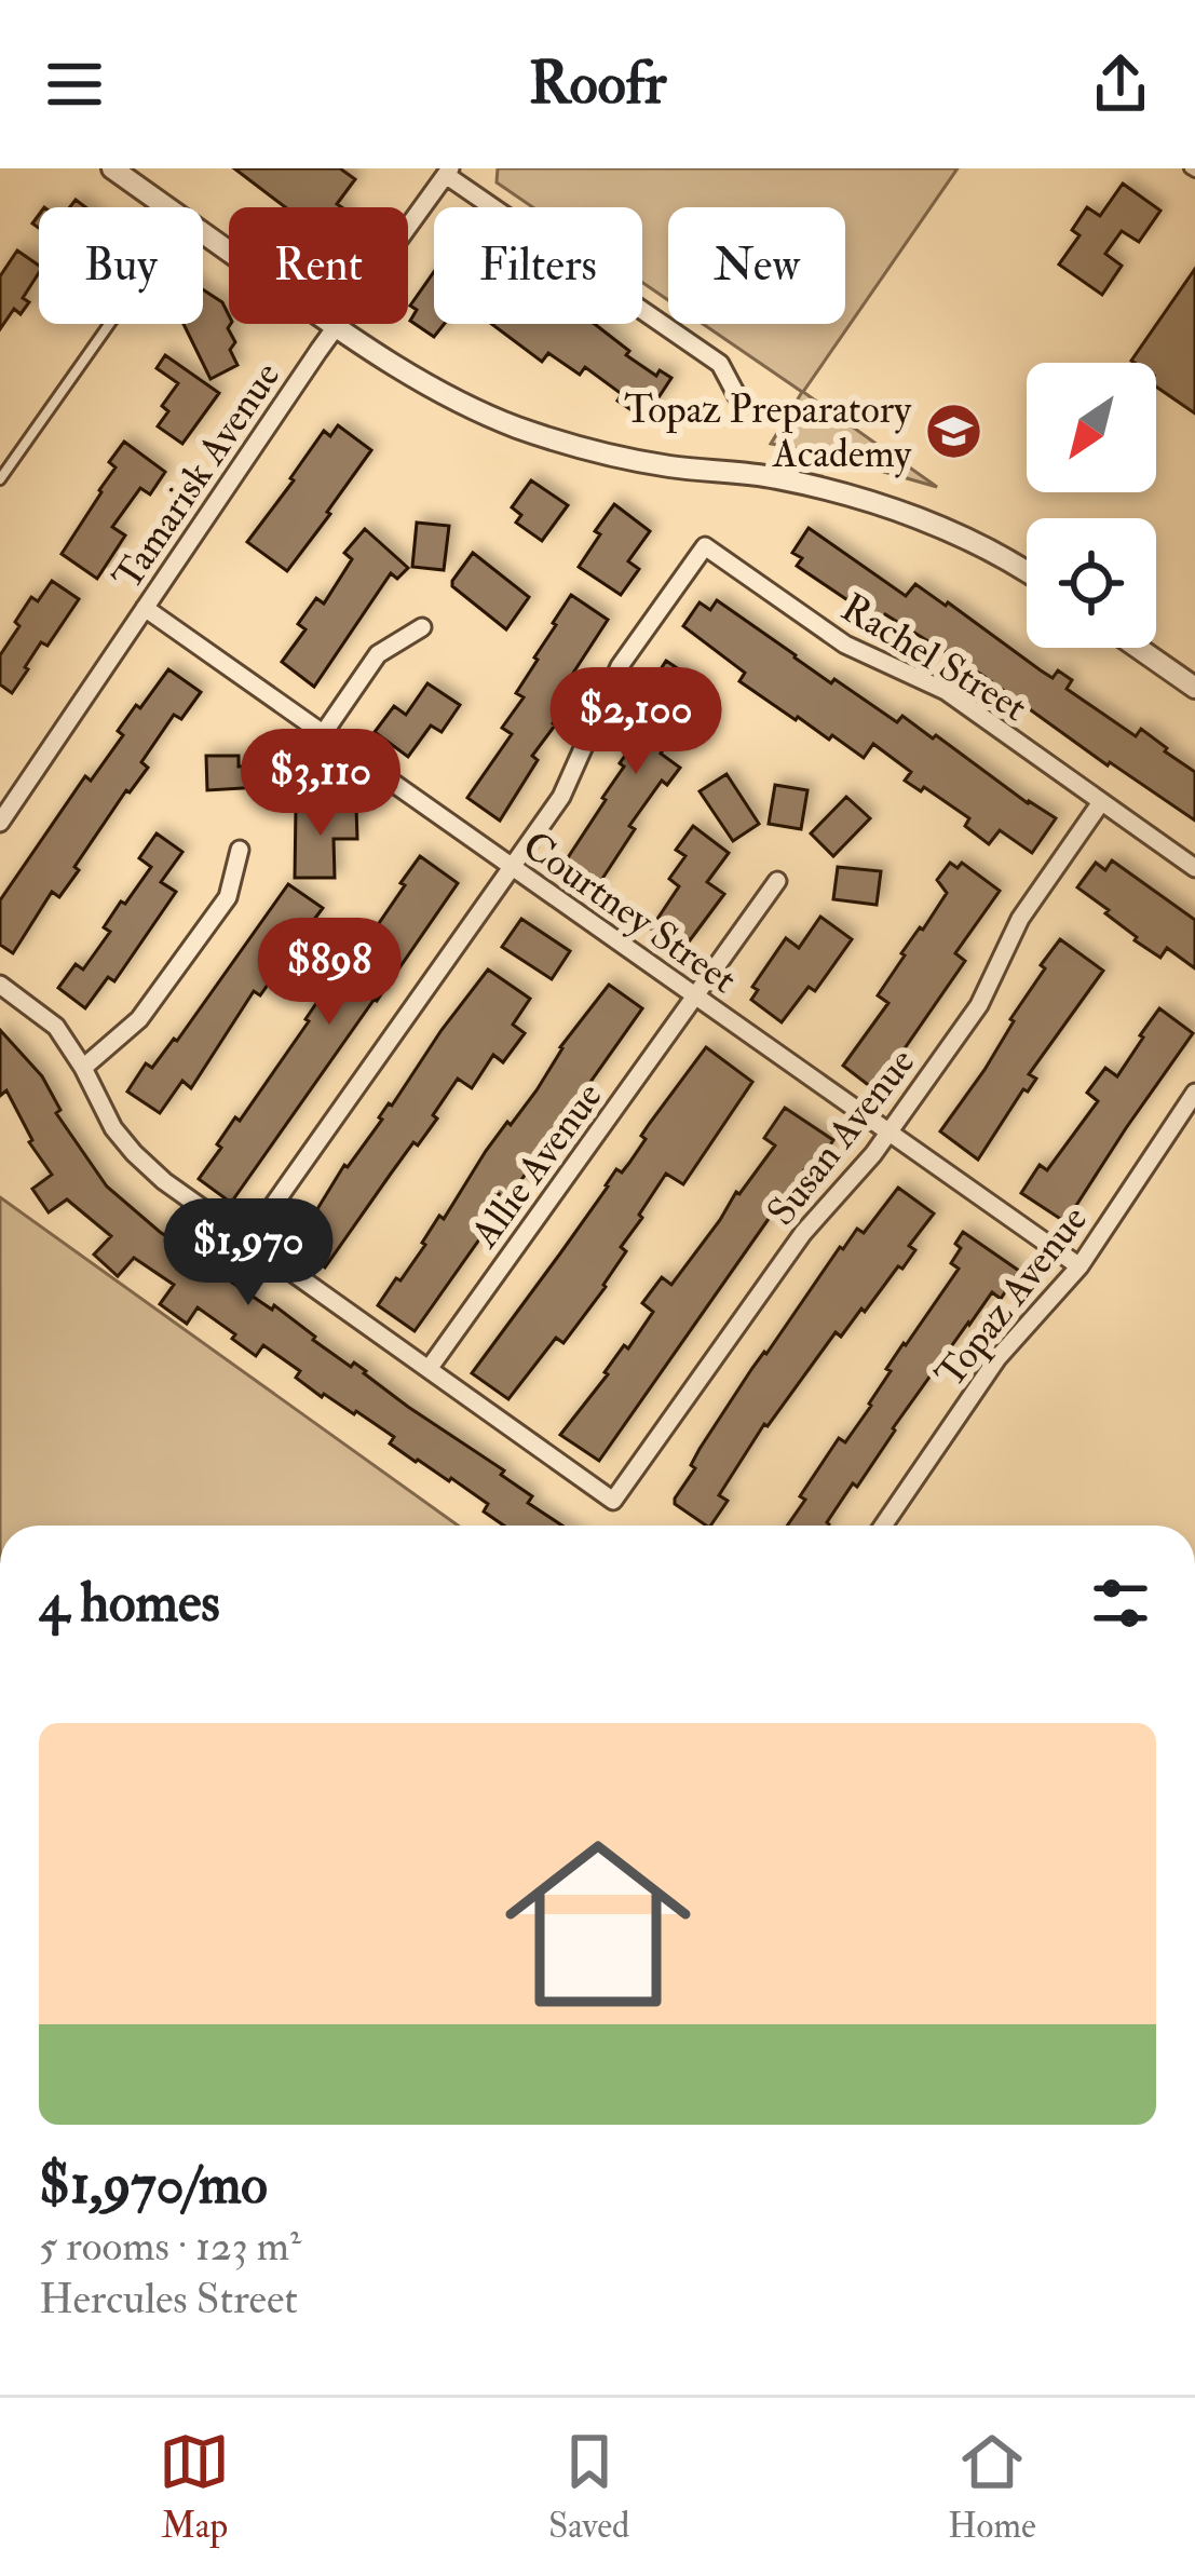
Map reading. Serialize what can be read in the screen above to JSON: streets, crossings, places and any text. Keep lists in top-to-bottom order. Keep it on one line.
{"streets":{"street":["Tamarisk Avenue","Rachel Street","Courtney Street","Susan Avenue","Allie Avenue","Topaz Avenue"]},"crossings":[["Tamarisk Avenue","Courtney Street"],["Rachel Street","Courtney Street"],["Rachel Street","Susan Avenue"],["Courtney Street","Susan Avenue"],["Courtney Street","Allie Avenue"],["Courtney Street","Topaz Avenue"],["Susan Avenue","Allie Avenue"]],"places":{"school or university":["Topaz Preparatory Academy"]},"north":"bottom left","page":{"header":"Roofr","chip":["Buy","Rent","Filters","New"],"price":["$2,100","$3,110","$898","$1,970"],"heading":"4 homes","list":[{"name":"$1,970/mo","note":"5 rooms · 123 m² · Hercules Street"}],"tabs":["Map","Saved","Home"]}}
